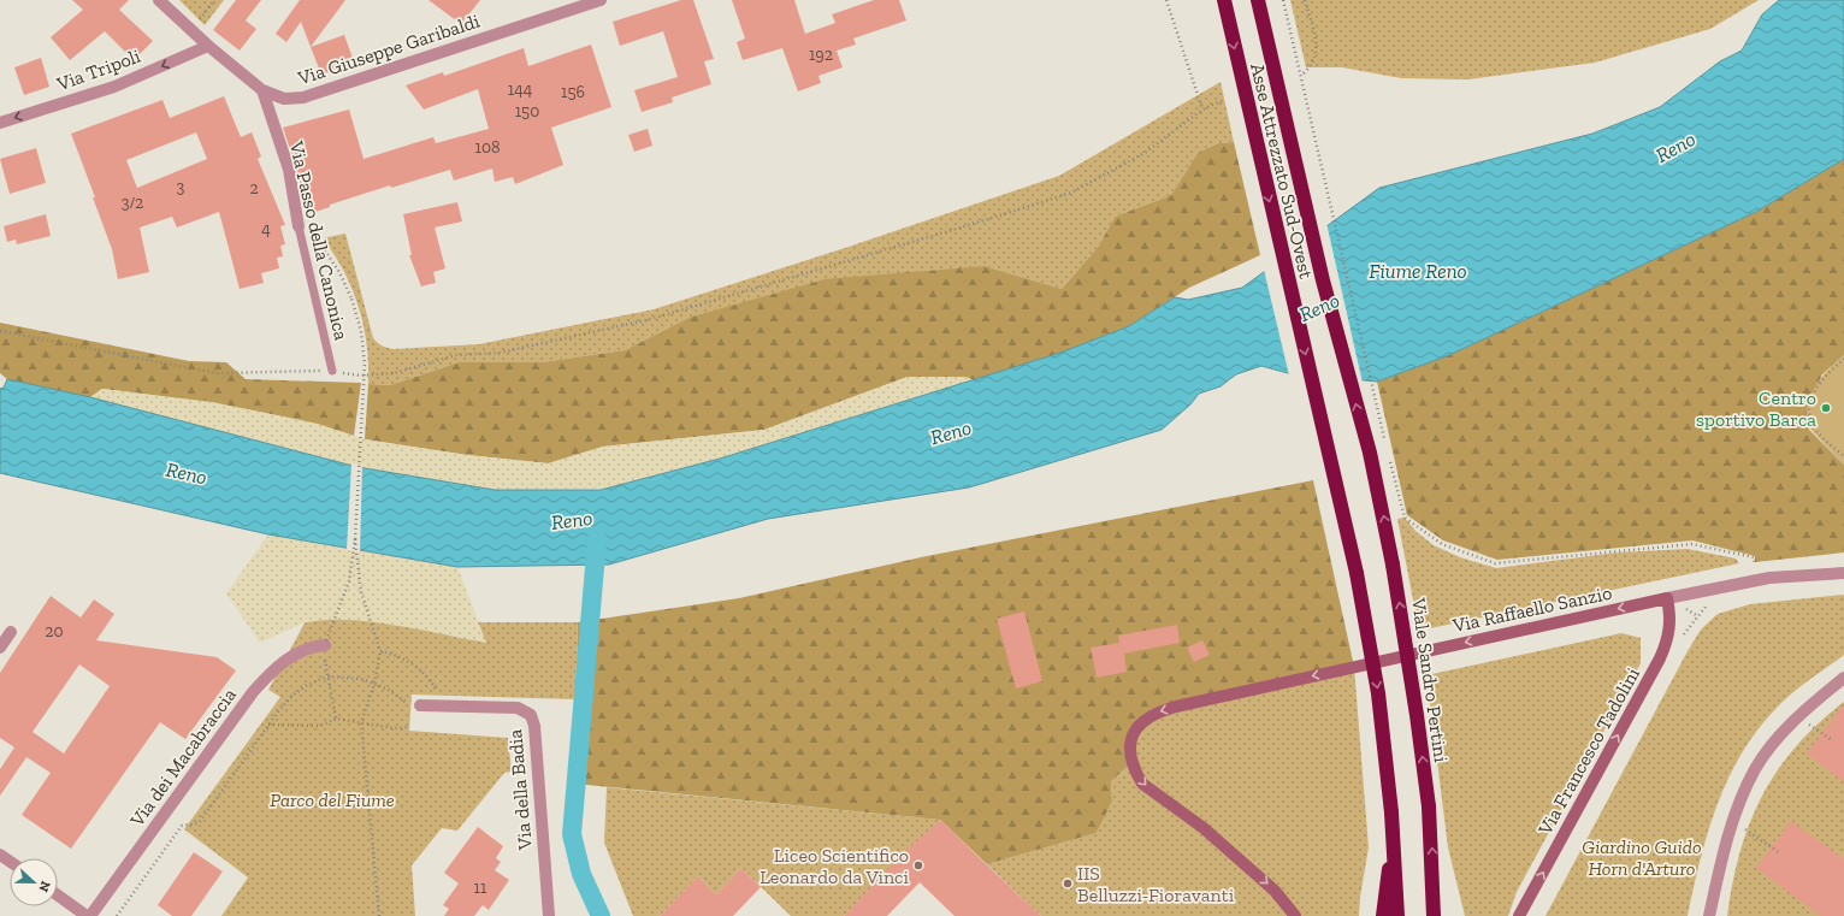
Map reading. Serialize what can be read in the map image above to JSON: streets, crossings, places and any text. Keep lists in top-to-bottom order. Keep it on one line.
{"streets":{"highway":["Asse Attrezzato Sud-Ovest","Viale Sandro Pertini"],"street":["Via Giuseppe Garibaldi","Via Tripoli","Via Passo della Canonica","Via Raffaello Sanzio","Via Francesco Tadolini","Via dei Macabraccia","Via della Badia"]},"crossings":[["Via Giuseppe Garibaldi","Via Tripoli"],["Via Giuseppe Garibaldi","Via Passo della Canonica"],["Asse Attrezzato Sud-Ovest","Viale Sandro Pertini"],["Via Raffaello Sanzio","Via Francesco Tadolini"]],"one_way":["Via Tripoli","Viale Sandro Pertini","Via Francesco Tadolini"],"water":["Reno","Fiume Reno"],"parks":["Parco del Fiume","Giardino Guido Horn d'Arturo"],"places":["Centro sportivo Barca","Liceo Scientifico Leonardo da Vinci","IIS Belluzzi-Fioravanti"],"house_numbers":["192","144","156","150","108","3","2","3/2","4","20","11"],"north":"right"}
